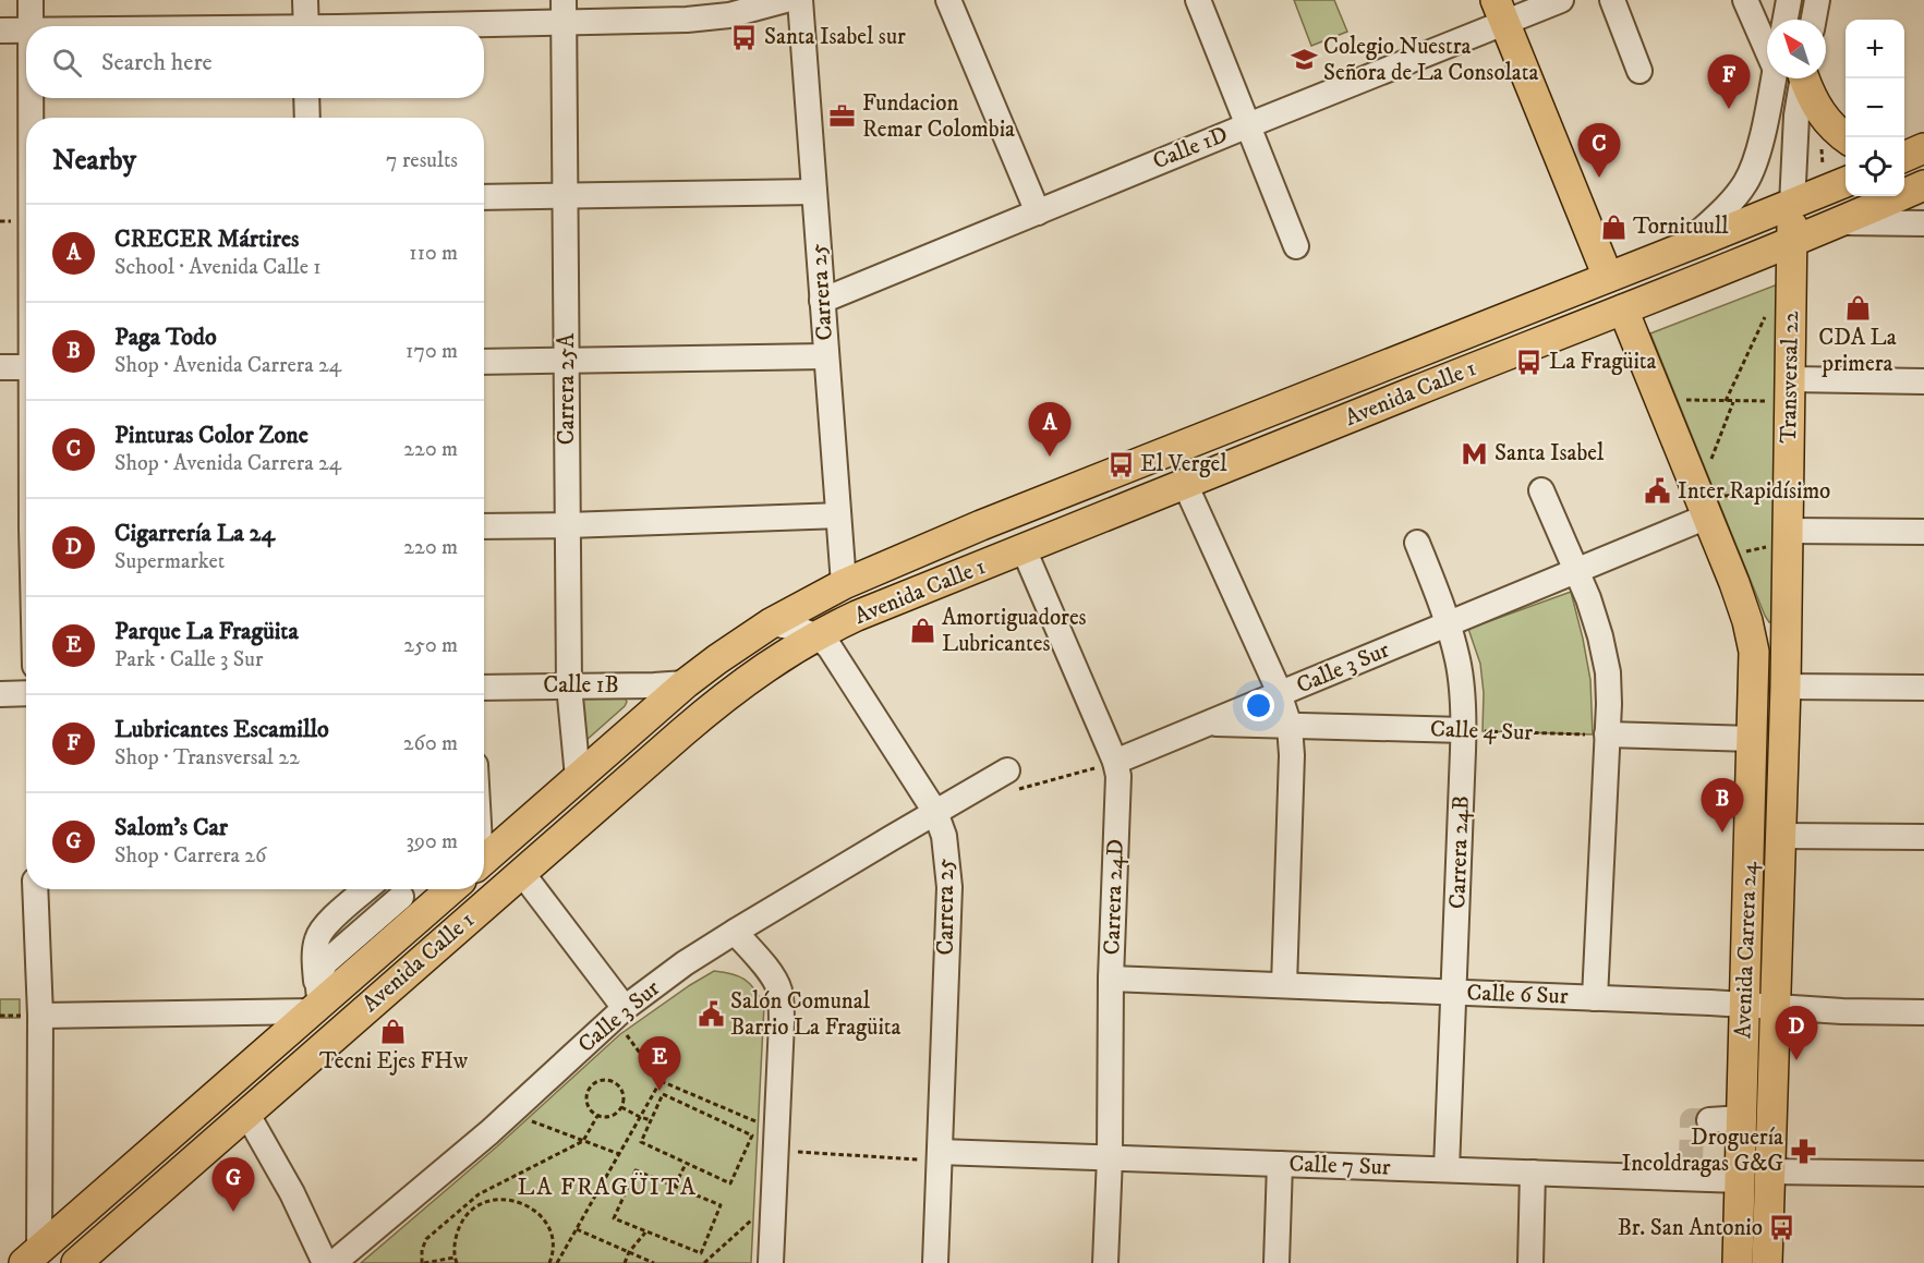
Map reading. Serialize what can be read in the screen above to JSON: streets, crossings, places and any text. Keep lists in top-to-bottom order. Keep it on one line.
{"streets":{"main road":["Transversal 22","Avenida Calle 1","Avenida Carrera 24"],"street":["Calle 1D","Carrera 25","Carrera 25A","Calle 3 Sur","Calle 1B","Calle 4 Sur","Carrera 24B","Carrera 24D","Calle 6 Sur","Calle 7 Sur"]},"crossings":[["Calle 1D","Carrera 25"],["Carrera 25","Avenida Calle 1"],["Carrera 25","Calle 3 Sur"],["Carrera 25","Calle 7 Sur"],["Transversal 22","Avenida Calle 1"],["Transversal 22","Avenida Carrera 24"],["Carrera 25A","Avenida Calle 1"],["Carrera 25A","Calle 1B"],["Avenida Calle 1","Calle 1B"],["Avenida Calle 1","Carrera 24D"],["Avenida Calle 1","Avenida Carrera 24"],["Calle 3 Sur","Calle 4 Sur"],["Calle 3 Sur","Carrera 24B"],["Calle 3 Sur","Carrera 24D"],["Calle 3 Sur","Avenida Carrera 24"],["Calle 4 Sur","Carrera 24B"],["Carrera 24B","Calle 6 Sur"],["Carrera 24B","Calle 7 Sur"],["Carrera 24D","Calle 6 Sur"],["Carrera 24D","Calle 7 Sur"],["Avenida Carrera 24","Calle 6 Sur"],["Avenida Carrera 24","Calle 7 Sur"]],"districts":["LA FRAGÜITA"],"places":{"bus stop":["Santa Isabel sur","La Fragüita","El Vergel","Br. San Antonio"],"school or university":["Colegio Nuestra Señora de La Consolata"],"office":["Fundacion Remar Colombia"],"shop":["Tornituull","CDA La primera","Amortiguadores Lubricantes","Tecni Ejes FHw"],"metro station":["Santa Isabel"],"public building":["Inter Rapidísimo","Salón Comunal Barrio La Fragüita"],"pharmacy":["Droguería Incoldragas G&G"]},"north":"top left","page":{"map_buttons":["+","−"],"search":"Search here","pins":["F","C","A","B","D","E","G"],"heading":["Nearby","7 results"],"list":[{"mark":"A","name":"CRECER Mártires","note":"School · Avenida Calle 1","value":"110 m"},{"mark":"B","name":"Paga Todo","note":"Shop · Avenida Carrera 24","value":"170 m"},{"mark":"C","name":"Pinturas Color Zone","note":"Shop · Avenida Carrera 24","value":"220 m"},{"mark":"D","name":"Cigarrería La 24","note":"Supermarket","value":"220 m"},{"mark":"E","name":"Parque La Fragüita","note":"Park · Calle 3 Sur","value":"250 m"},{"mark":"F","name":"Lubricantes Escamillo","note":"Shop · Transversal 22","value":"260 m"},{"mark":"G","name":"Salom's Car","note":"Shop · Carrera 26","value":"390 m"}]}}
